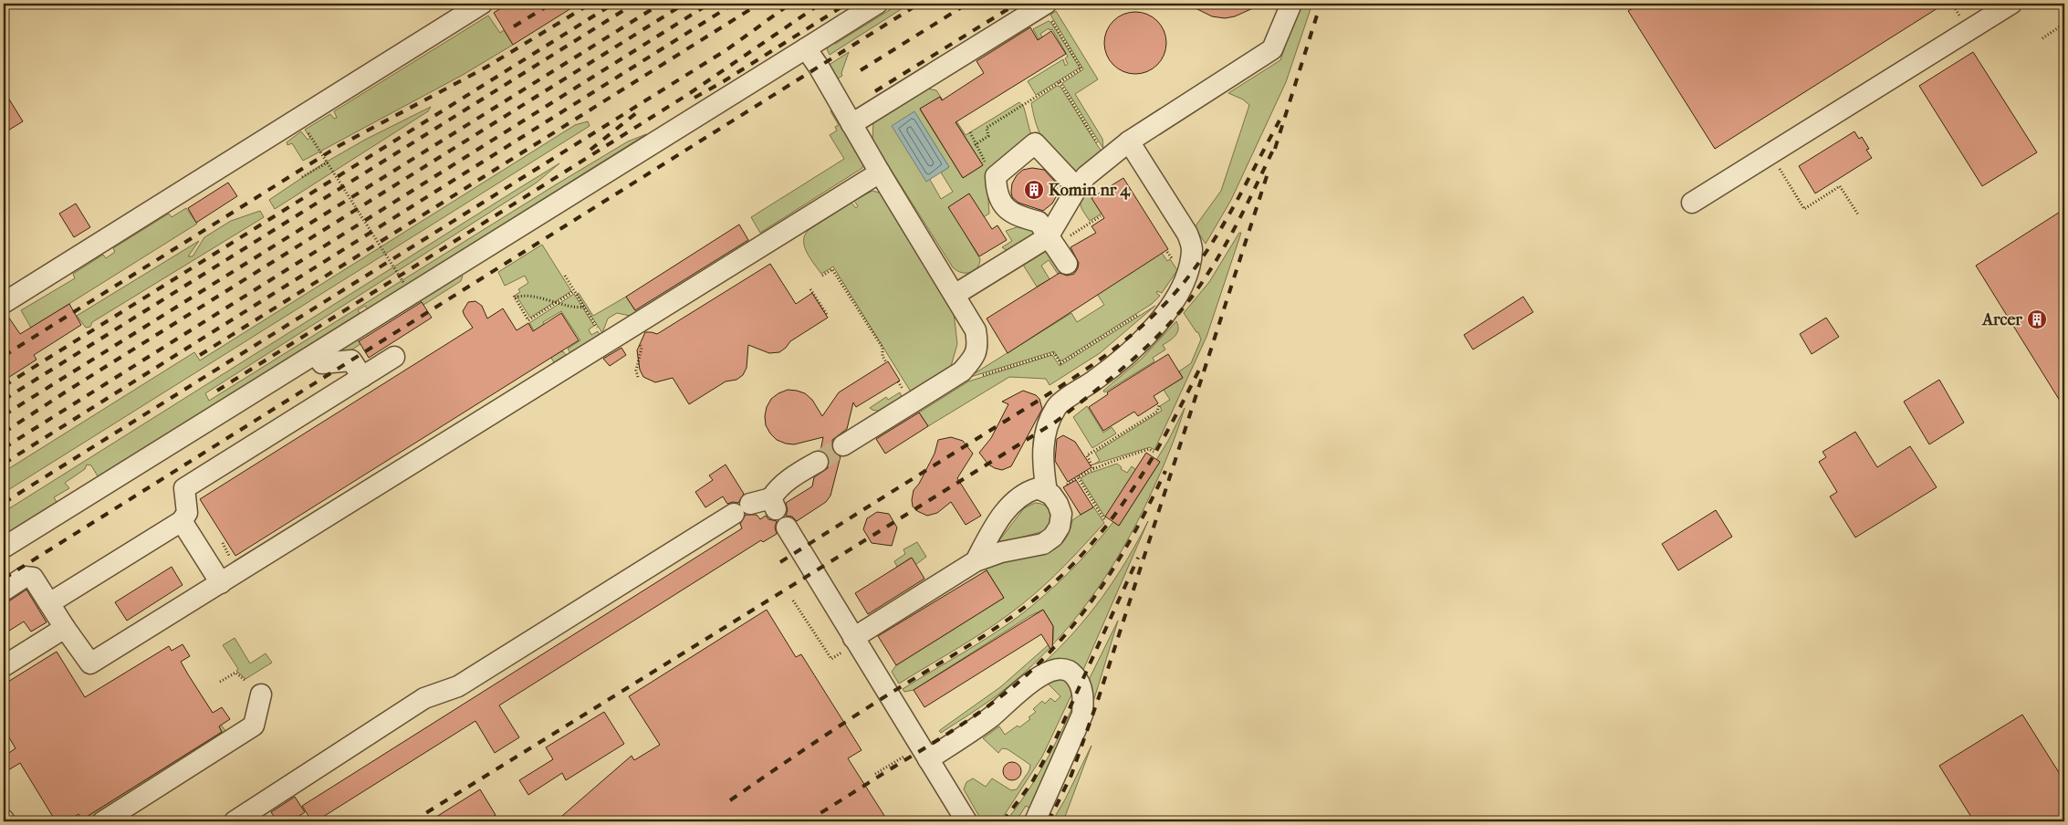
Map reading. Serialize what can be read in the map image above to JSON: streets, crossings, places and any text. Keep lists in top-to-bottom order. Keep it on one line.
{"places":{"building":["Komin nr 4","Arcer"]}}
